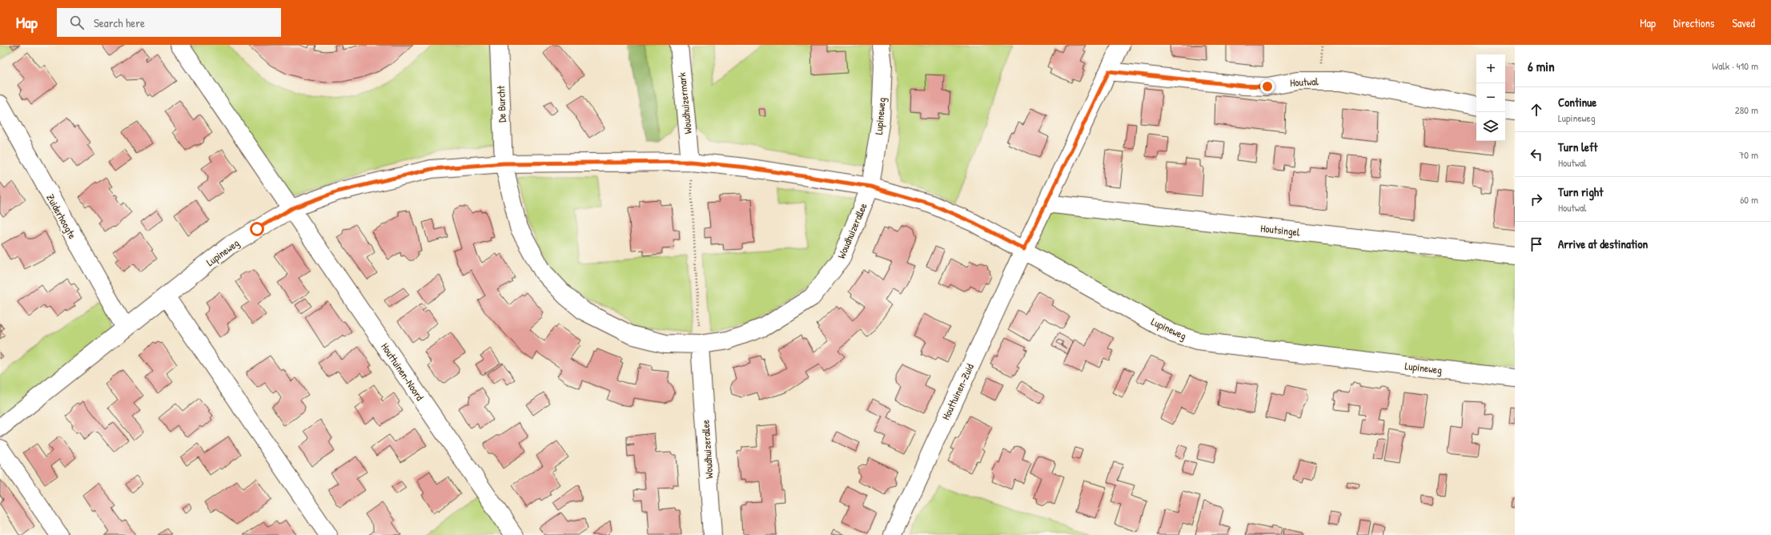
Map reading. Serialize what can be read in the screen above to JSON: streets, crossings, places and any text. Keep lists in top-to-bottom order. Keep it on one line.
{"streets":{"street":["Houtwal","Woudhuizermark","De Burcht","Lupineweg","Zuiderhoogte","Houtsingel","Woudhuizerallee","Houttuinen-Noord","Houttuinen-Zuid"]},"crossings":[["Woudhuizermark","Lupineweg"],["De Burcht","Lupineweg"],["De Burcht","Woudhuizerallee"],["Lupineweg","Zuiderhoogte"],["Lupineweg","Woudhuizerallee"],["Lupineweg","Houttuinen-Noord"],["Lupineweg","Houttuinen-Zuid"]],"page":{"header":"Map","search":"Search here","nav":["Map","Directions","Saved"],"heading":["6 min","Walk · 410 m"],"map_buttons":["+","−"],"list":[["Continue","Lupineweg","280 m"],["Turn left","Houtwal","70 m"],["Turn right","Houtwal","60 m"],"Arrive at destination"]}}
